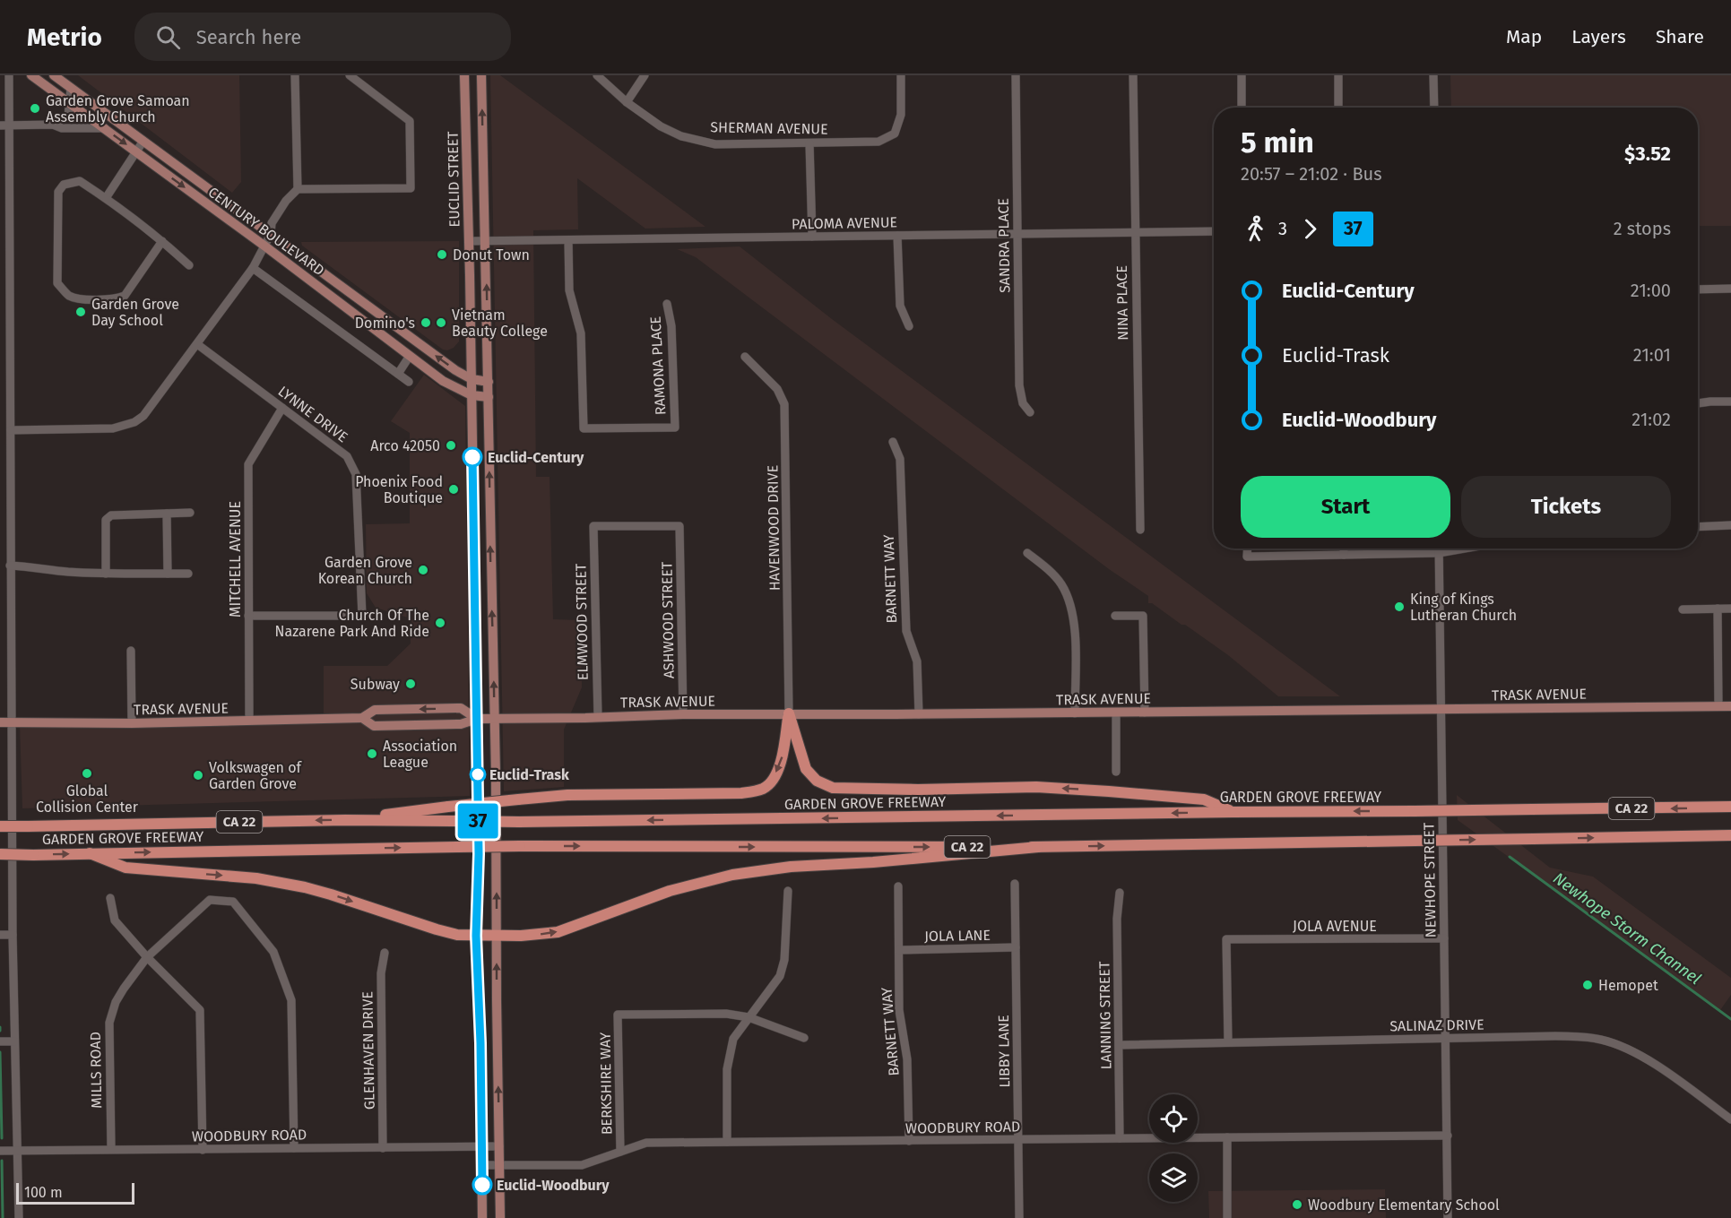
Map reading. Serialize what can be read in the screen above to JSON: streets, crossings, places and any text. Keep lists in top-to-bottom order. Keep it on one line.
{"streets":{"highway":["GARDEN GROVE FREEWAY","CA 22"],"main road":["EUCLID STREET","CENTURY BOULEVARD","TRASK AVENUE"],"street":["SHERMAN AVENUE","PALOMA AVENUE","SANDRA PLACE","NINA PLACE","RAMONA PLACE","LYNNE DRIVE","HAVENWOOD DRIVE","MITCHELL AVENUE","BARNETT WAY","ASHWOOD STREET","ELMWOOD STREET","NEWHOPE STREET","JOLA AVENUE","JOLA LANE","LANNING STREET","SALINAZ DRIVE","GLENHAVEN DRIVE","LIBBY LANE","MILLS ROAD","BERKSHIRE WAY","WOODBURY ROAD"]},"crossings":[["EUCLID STREET","PALOMA AVENUE"],["EUCLID STREET","CENTURY BOULEVARD"],["EUCLID STREET","TRASK AVENUE"],["EUCLID STREET","WOODBURY ROAD"],["PALOMA AVENUE","SANDRA PLACE"],["PALOMA AVENUE","NINA PLACE"],["PALOMA AVENUE","RAMONA PLACE"],["LYNNE DRIVE","MITCHELL AVENUE"],["HAVENWOOD DRIVE","TRASK AVENUE"],["MITCHELL AVENUE","TRASK AVENUE"],["BARNETT WAY","TRASK AVENUE"],["BARNETT WAY","JOLA LANE"],["BARNETT WAY","WOODBURY ROAD"],["ASHWOOD STREET","ELMWOOD STREET"],["ASHWOOD STREET","TRASK AVENUE"],["ELMWOOD STREET","TRASK AVENUE"],["TRASK AVENUE","NEWHOPE STREET"],["NEWHOPE STREET","JOLA AVENUE"],["NEWHOPE STREET","SALINAZ DRIVE"],["NEWHOPE STREET","WOODBURY ROAD"],["JOLA AVENUE","SALINAZ DRIVE"],["JOLA LANE","LIBBY LANE"],["LANNING STREET","SALINAZ DRIVE"],["LANNING STREET","WOODBURY ROAD"],["GLENHAVEN DRIVE","WOODBURY ROAD"],["LIBBY LANE","WOODBURY ROAD"],["MILLS ROAD","WOODBURY ROAD"],["BERKSHIRE WAY","WOODBURY ROAD"]],"water":["Newhope Storm Channel"],"places":["Garden Grove Samoan Assembly Church","Donut Town","Garden Grove Day School","Domino's","Vietnam Beauty College","Arco 42050","Euclid-Century","Phoenix Food Boutique","Garden Grove Korean Church","King of Kings Lutheran Church","Church Of The Nazarene Park And Ride","Subway","Association League","Global Collision Center","Euclid-Trask","Volkswagen of Garden Grove","Hemopet","Euclid-Woodbury","Woodbury Elementary School"],"lines":["bus line 37"],"scale_bar":"100 m","page":{"header":"Metrio","search":"Search here","nav":["Map","Layers","Share"],"on_map":"37","heading":["5 min","20:57 – 21:02 · Bus","$3.52"],"legs":["3","37","2 stops"],"list":[{"name":"Euclid-Century","value":"21:00"},{"name":"Euclid-Trask","value":"21:01"},{"name":"Euclid-Woodbury","value":"21:02"}],"buttons":["Start","Tickets"],"scale":"100 m"}}
